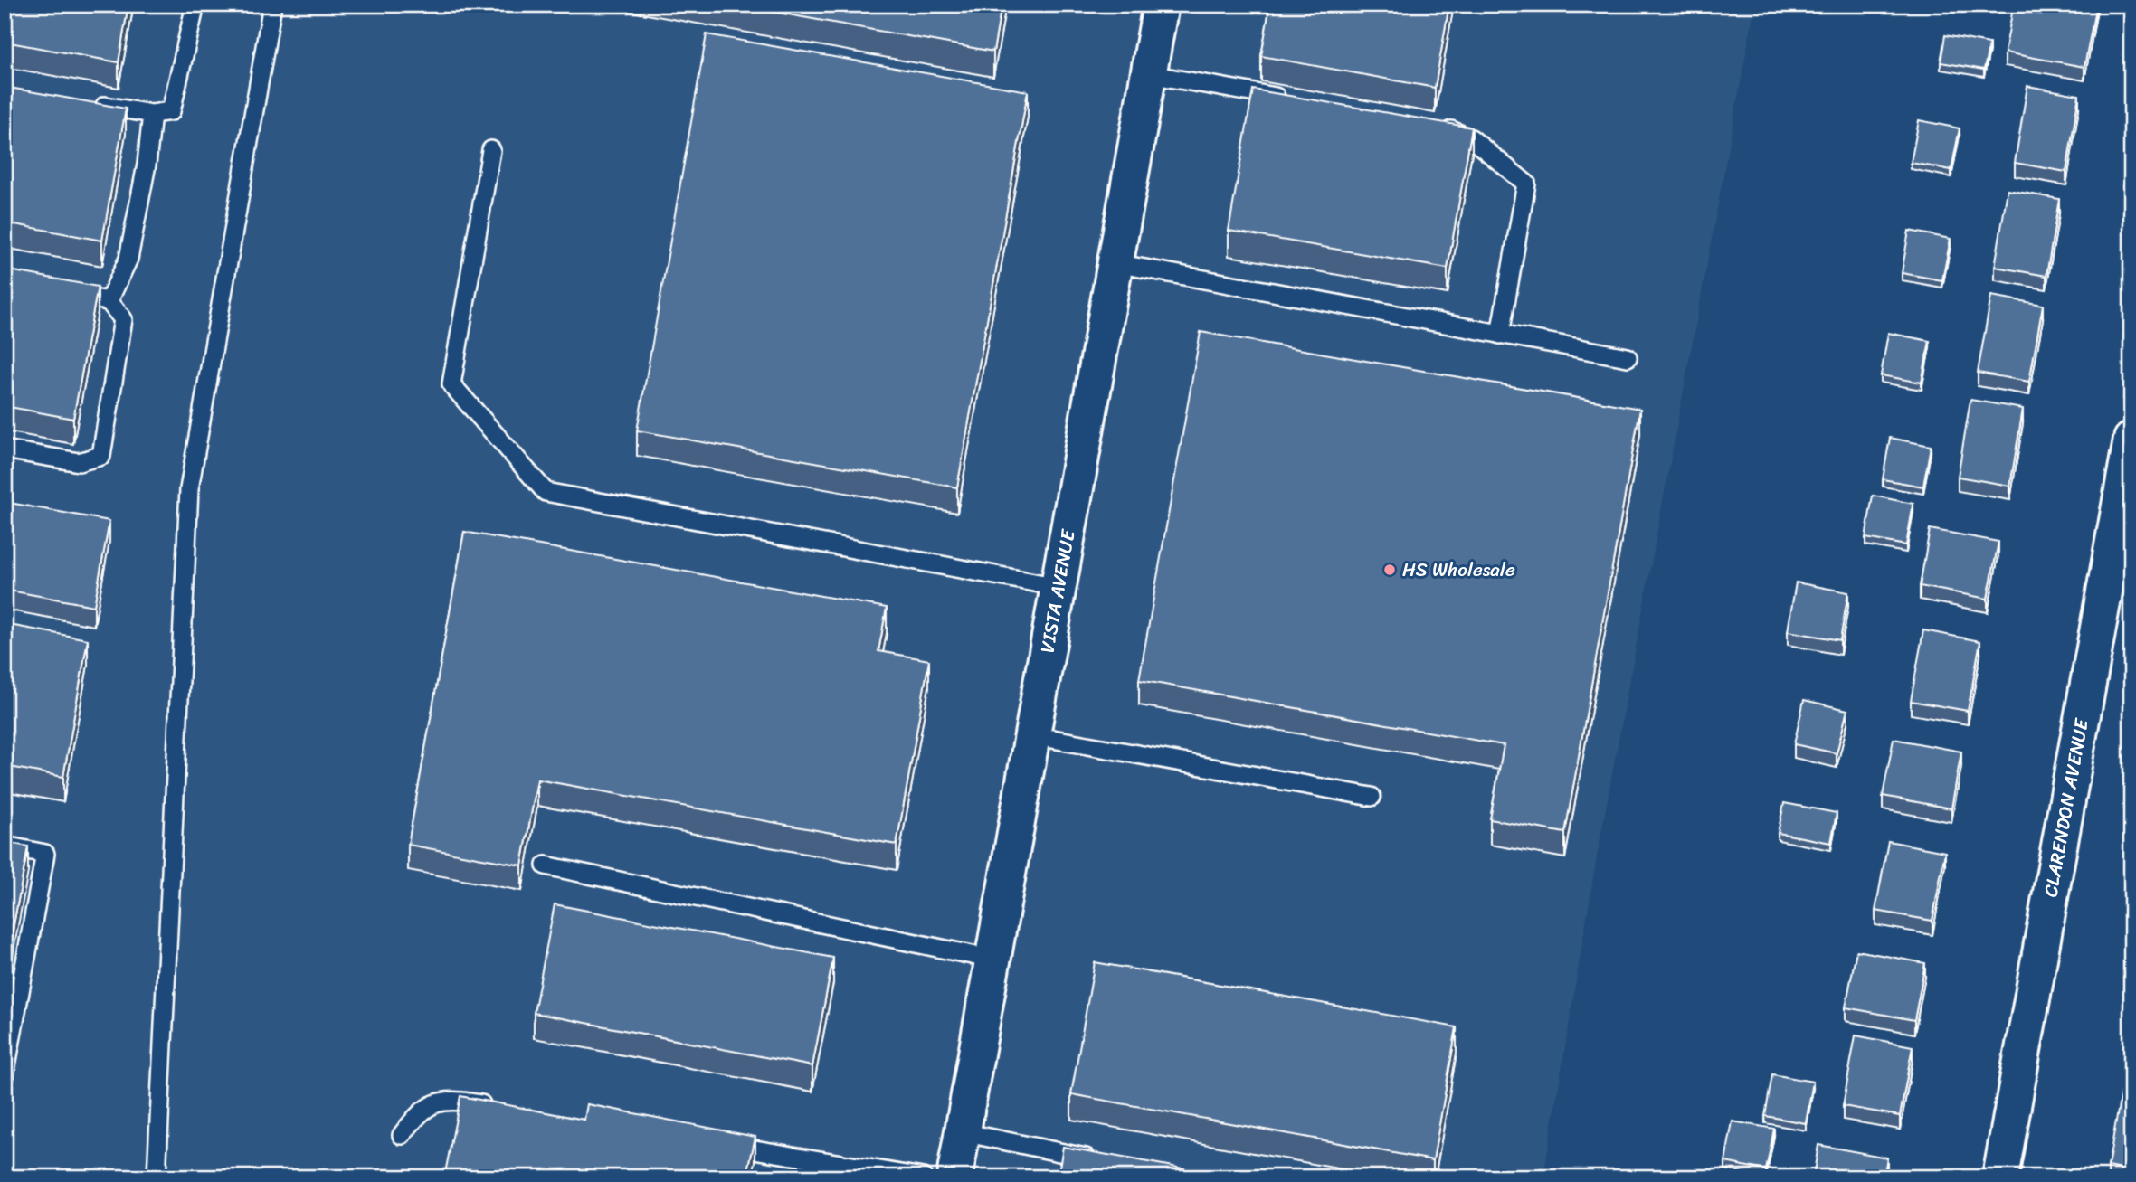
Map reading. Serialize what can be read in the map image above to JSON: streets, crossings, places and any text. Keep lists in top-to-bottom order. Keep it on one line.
{"streets":{"street":["VISTA AVENUE","CLARENDON AVENUE"]},"places":["HS Wholesale"]}
